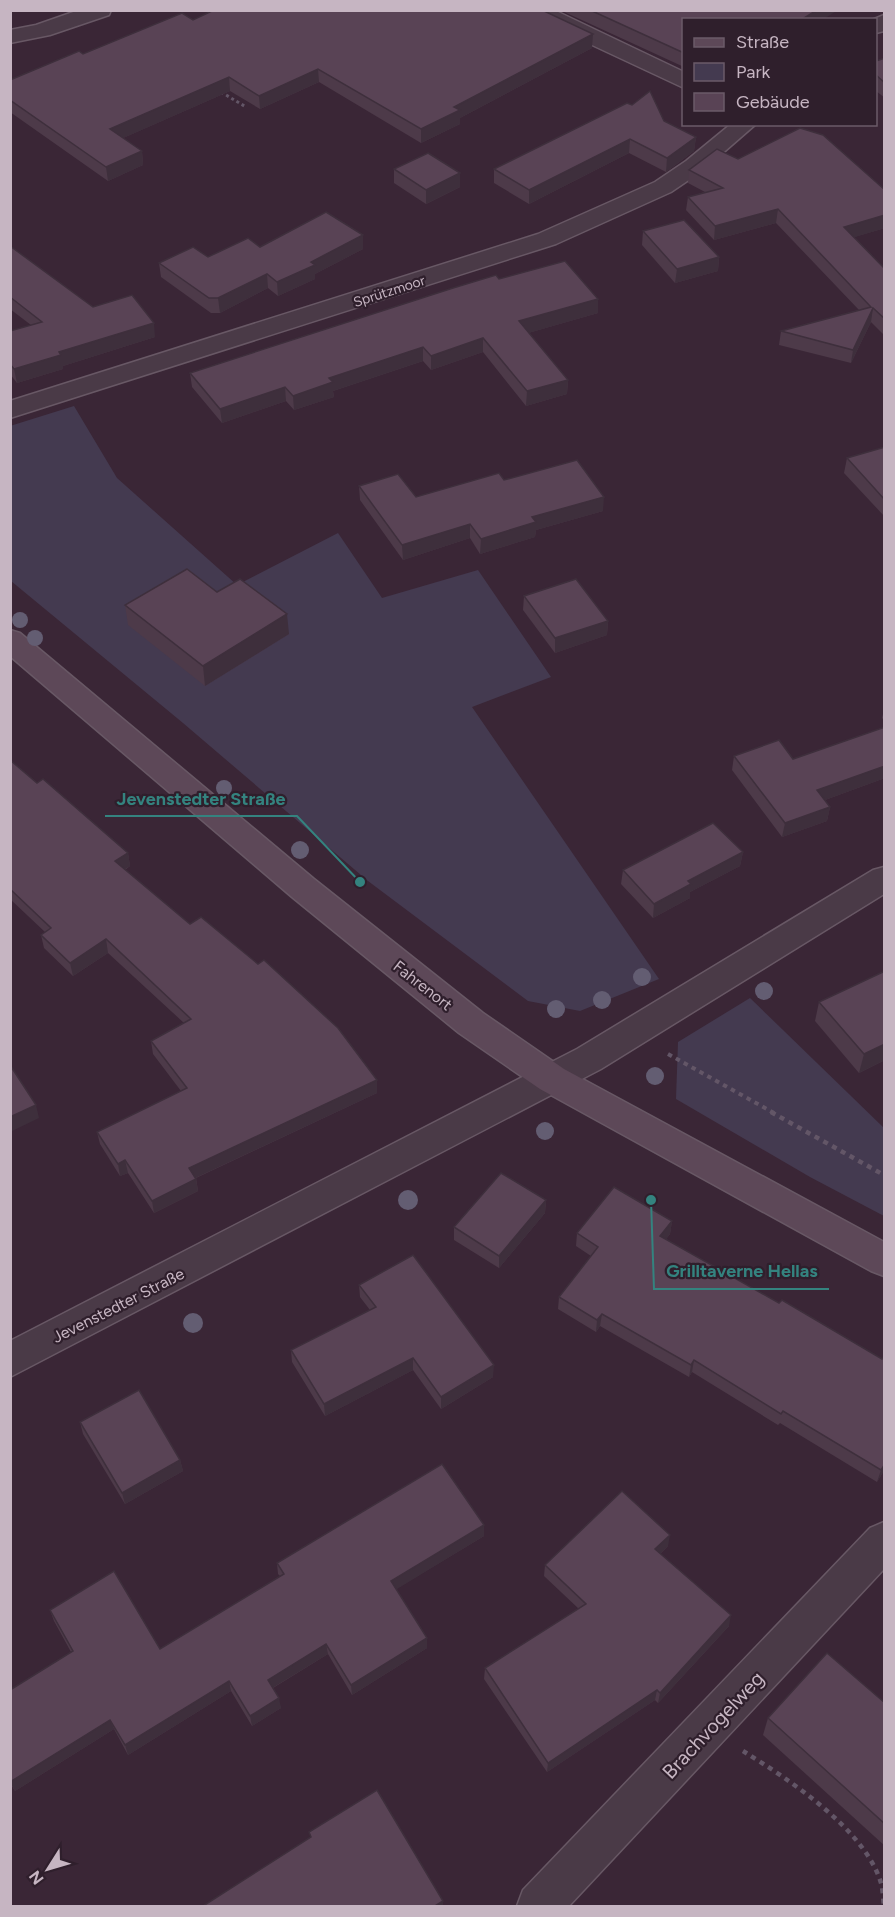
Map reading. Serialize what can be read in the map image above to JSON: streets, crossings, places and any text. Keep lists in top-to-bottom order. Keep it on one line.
{"streets":{"street":["Sprützmoor","Fahrenort","Jevenstedter Straße","Brachvogelweg"]},"crossings":[["Fahrenort","Jevenstedter Straße"]],"places":["Jevenstedter Straße","Grilltaverne Hellas"],"legend":["Straße","Park","Gebäude"],"north":"bottom left"}
